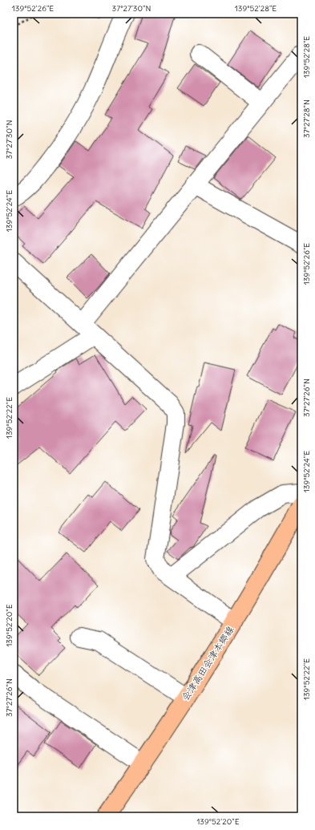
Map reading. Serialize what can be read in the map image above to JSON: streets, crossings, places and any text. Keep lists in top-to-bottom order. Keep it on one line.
{"streets":{"main road":["会津高田会津本郷線"]},"coordinates":["139°52'26\"E","37°27'30\"N","139°52'28\"E","37°27'28\"N","139°52'24\"E","37°27'26\"N","139°52'22\"E","139°52'20\"E"]}
